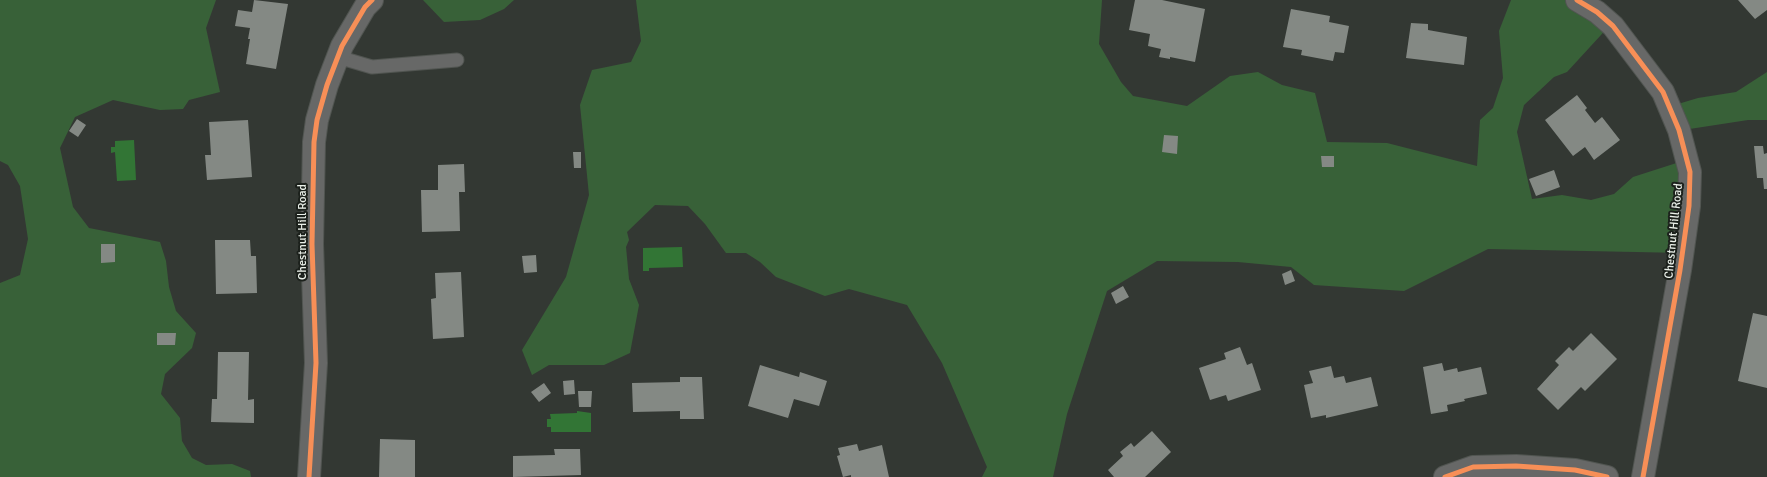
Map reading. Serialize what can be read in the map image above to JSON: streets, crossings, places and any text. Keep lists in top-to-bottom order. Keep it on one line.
{"streets":{"street":["Chestnut Hill Road"]}}
